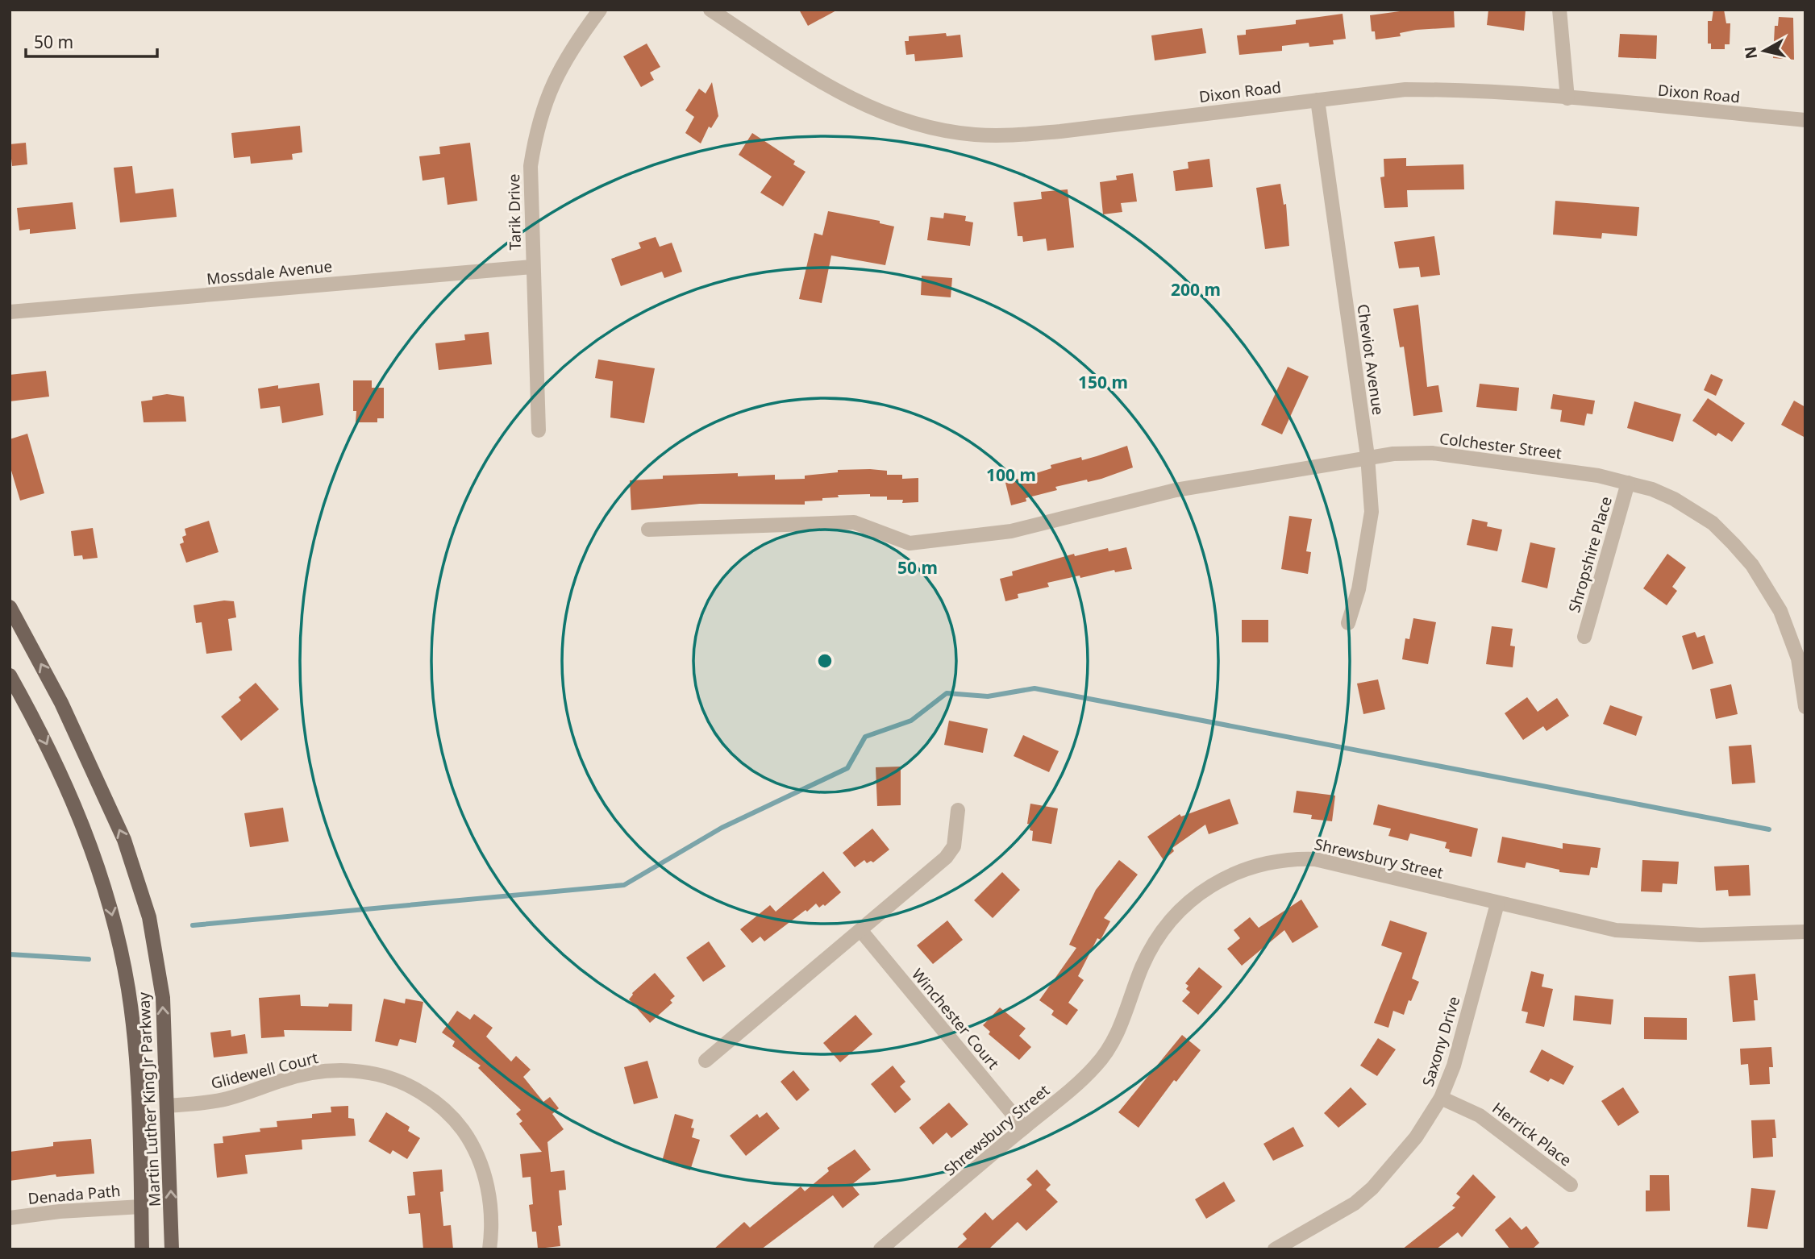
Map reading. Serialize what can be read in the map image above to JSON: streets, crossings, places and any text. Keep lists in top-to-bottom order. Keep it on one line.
{"streets":{"main road":["Martin Luther King Jr Parkway"],"street":["Dixon Road","Tarik Drive","Mossdale Avenue","Cheviot Avenue","Colchester Street","Shropshire Place","Shrewsbury Street","Winchester Court","Saxony Drive","Glidewell Court","Herrick Place","Denada Path"]},"crossings":[["Dixon Road","Cheviot Avenue"],["Tarik Drive","Mossdale Avenue"],["Cheviot Avenue","Colchester Street"],["Colchester Street","Shropshire Place"],["Shrewsbury Street","Winchester Court"],["Shrewsbury Street","Saxony Drive"],["Saxony Drive","Herrick Place"],["Glidewell Court","Martin Luther King Jr Parkway"],["Martin Luther King Jr Parkway","Denada Path"]],"scale_bar":"50 m","north":"left","rings":["200 m","150 m","100 m","50 m"]}
